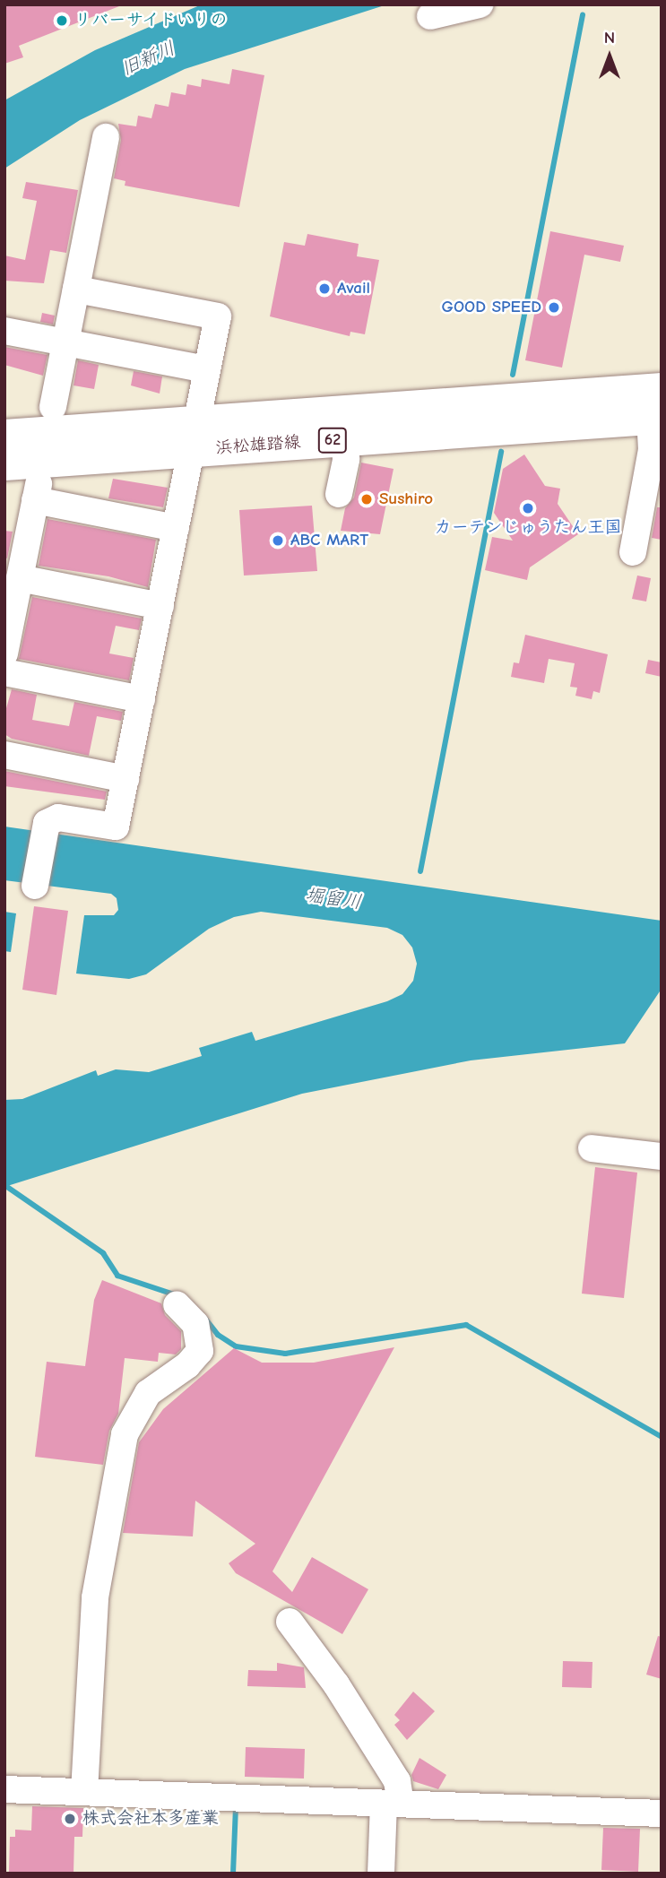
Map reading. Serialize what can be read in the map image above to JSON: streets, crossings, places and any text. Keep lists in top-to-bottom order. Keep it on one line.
{"streets":{"main road":["62","浜松雄踏線"]},"water":["旧新川","堀留川"],"places":["リバーサイドいりの","Avail","GOOD SPEED","Sushiro","カーテンじゅうたん王国","ABC MART","株式会社本多産業"],"north":"top"}
